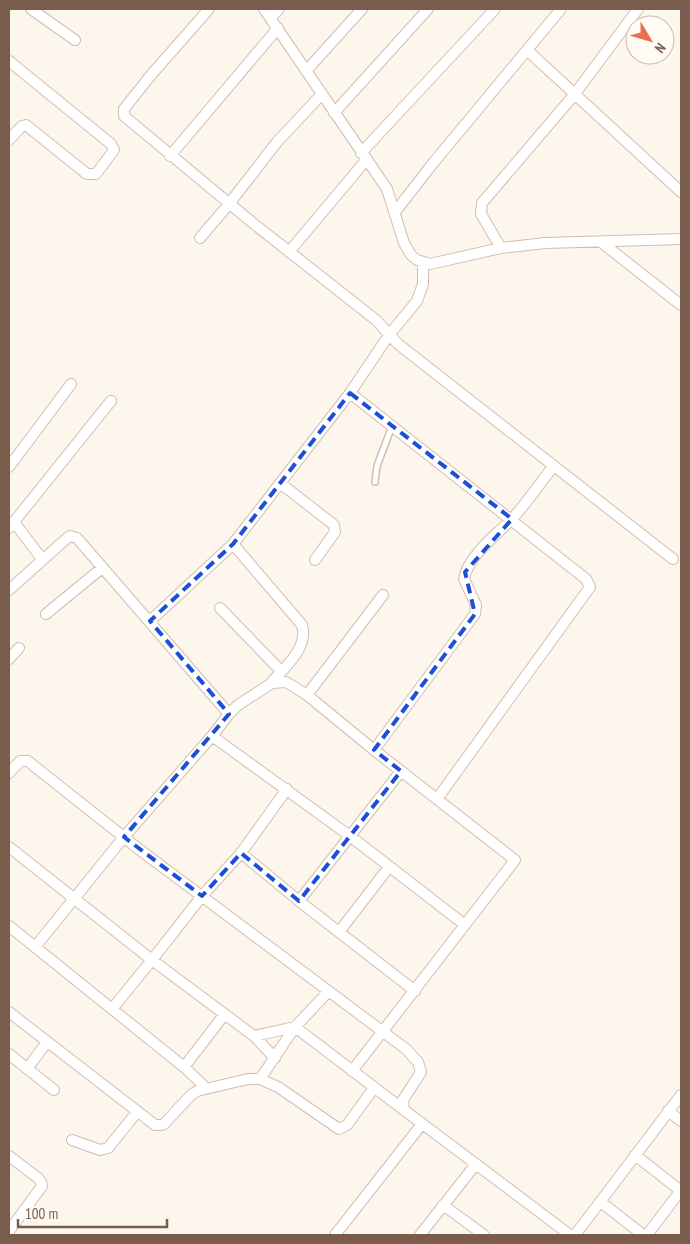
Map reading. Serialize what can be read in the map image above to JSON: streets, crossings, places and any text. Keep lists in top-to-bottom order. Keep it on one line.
{"scale_bar":"100 m","north":"bottom right"}
